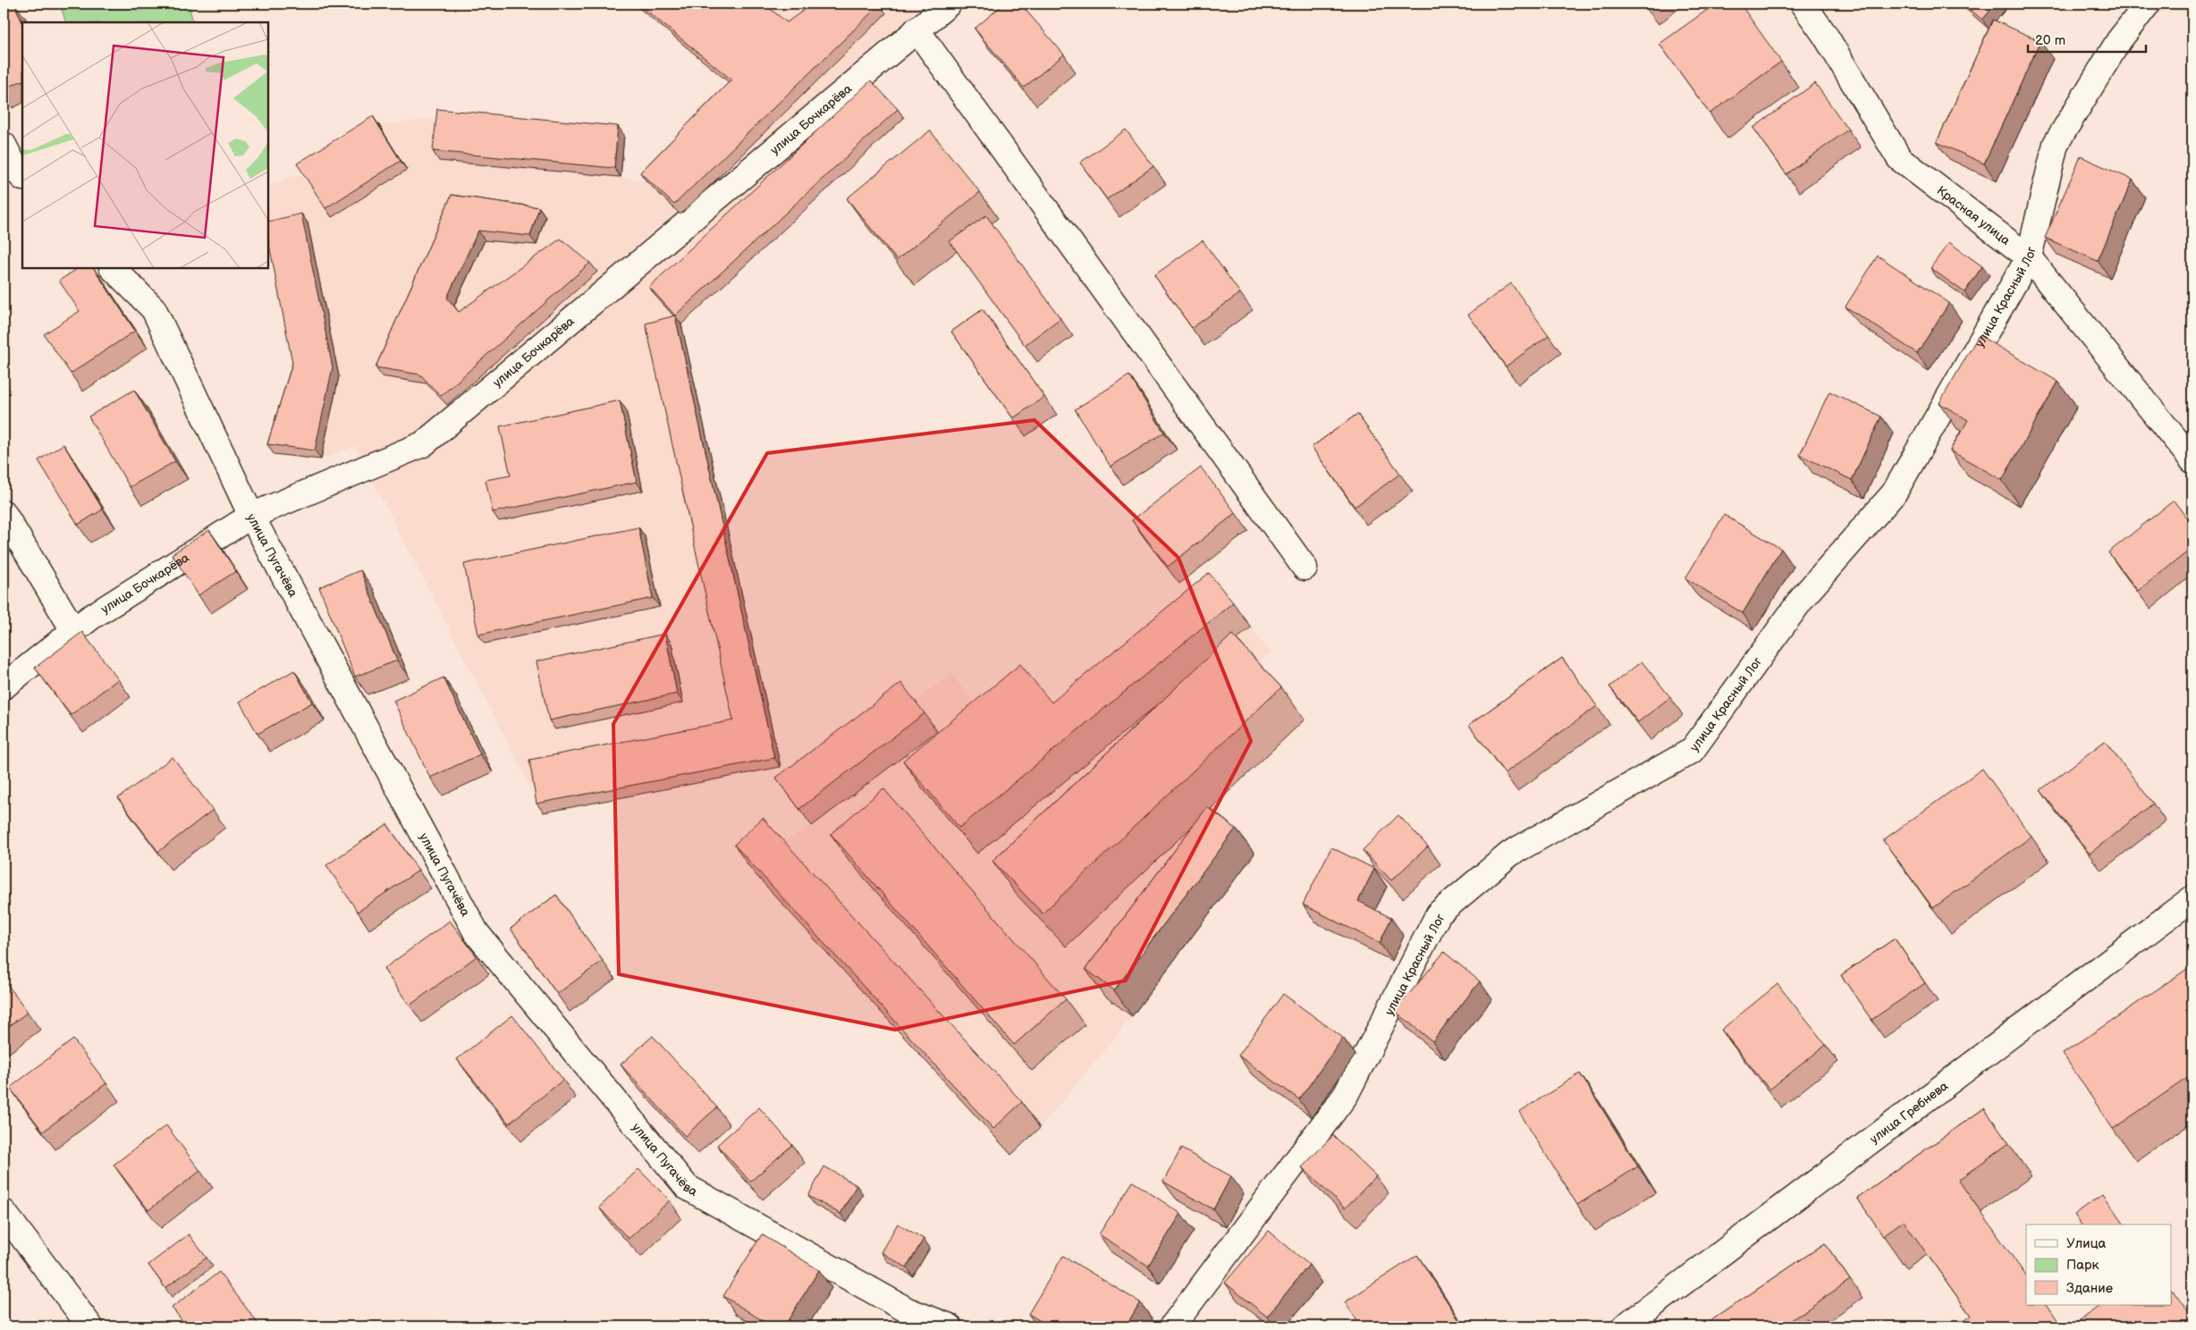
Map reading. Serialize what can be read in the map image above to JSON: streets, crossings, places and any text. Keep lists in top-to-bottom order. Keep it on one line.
{"streets":{"street":["улица Бочкарёва","Красная улица","улица Красный Лог","улица Пугачёва","улица Гребнева"]},"crossings":[["улица Бочкарёва","улица Пугачёва"],["Красная улица","улица Красный Лог"]],"legend":["Улица","Парк","Здание"],"scale_bar":"20 m"}
